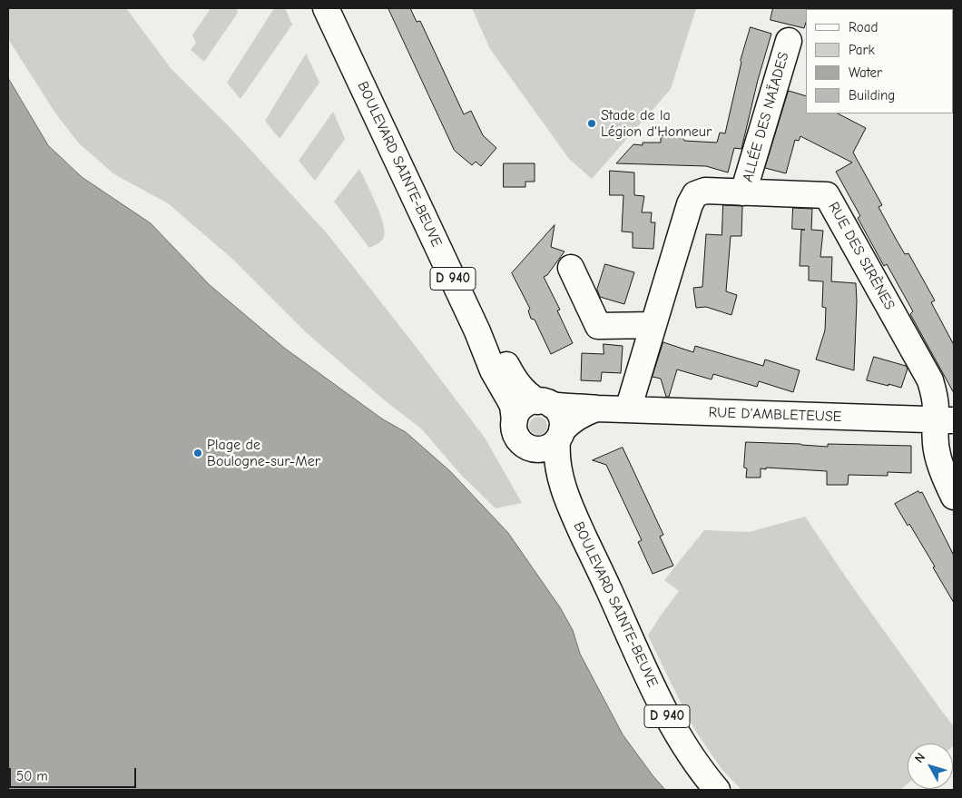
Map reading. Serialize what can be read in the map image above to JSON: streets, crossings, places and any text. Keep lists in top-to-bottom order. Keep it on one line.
{"streets":{"main road":["ALLÉE DES NAÏADES","BOULEVARD SAINTE-BEUVE","RUE DES SIRÈNES","D 940","RUE D'AMBLETEUSE"]},"crossings":[["ALLÉE DES NAÏADES","RUE DES SIRÈNES"],["BOULEVARD SAINTE-BEUVE","RUE D'AMBLETEUSE"],["RUE DES SIRÈNES","RUE D'AMBLETEUSE"]],"places":["Stade de la Légion d'Honneur","Plage de Boulogne-sur-Mer"],"legend":["Road","Park","Water","Building"],"scale_bar":"50 m","north":"top left"}
